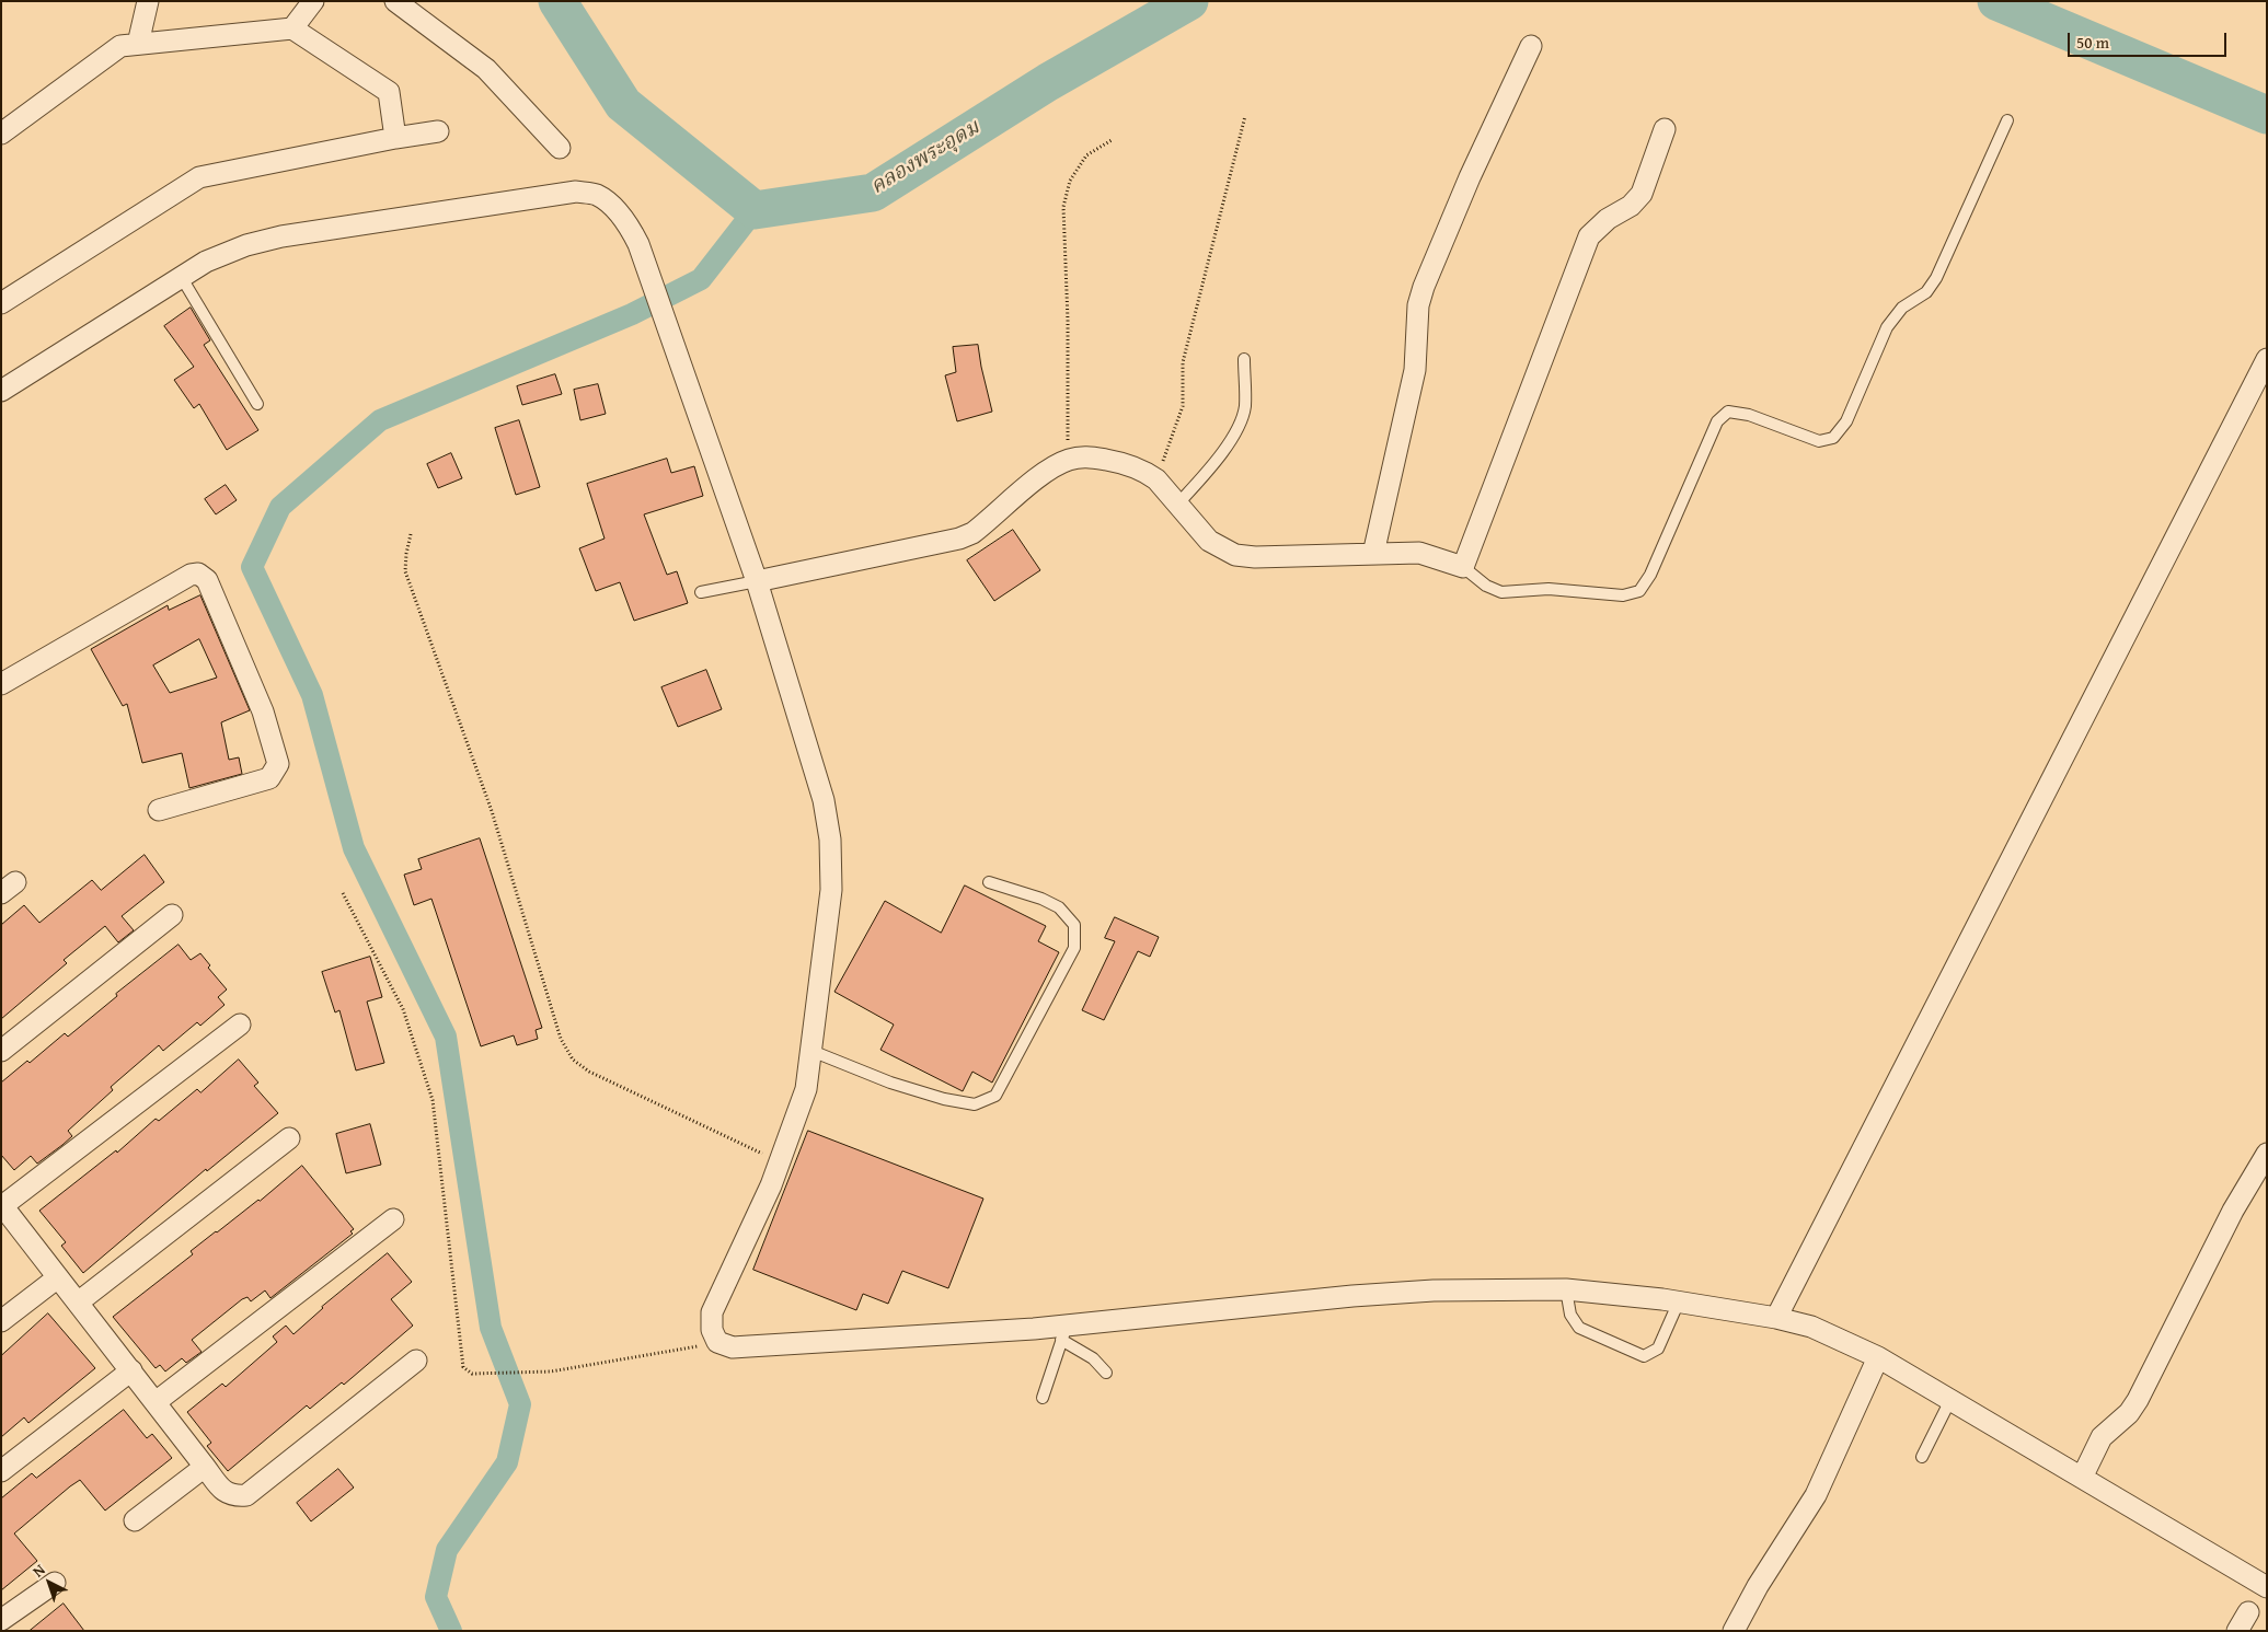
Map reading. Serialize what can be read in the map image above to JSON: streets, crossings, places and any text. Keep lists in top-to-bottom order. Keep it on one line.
{"water":["คลองพระอุดม"],"scale_bar":"50 m","north":"top left"}
